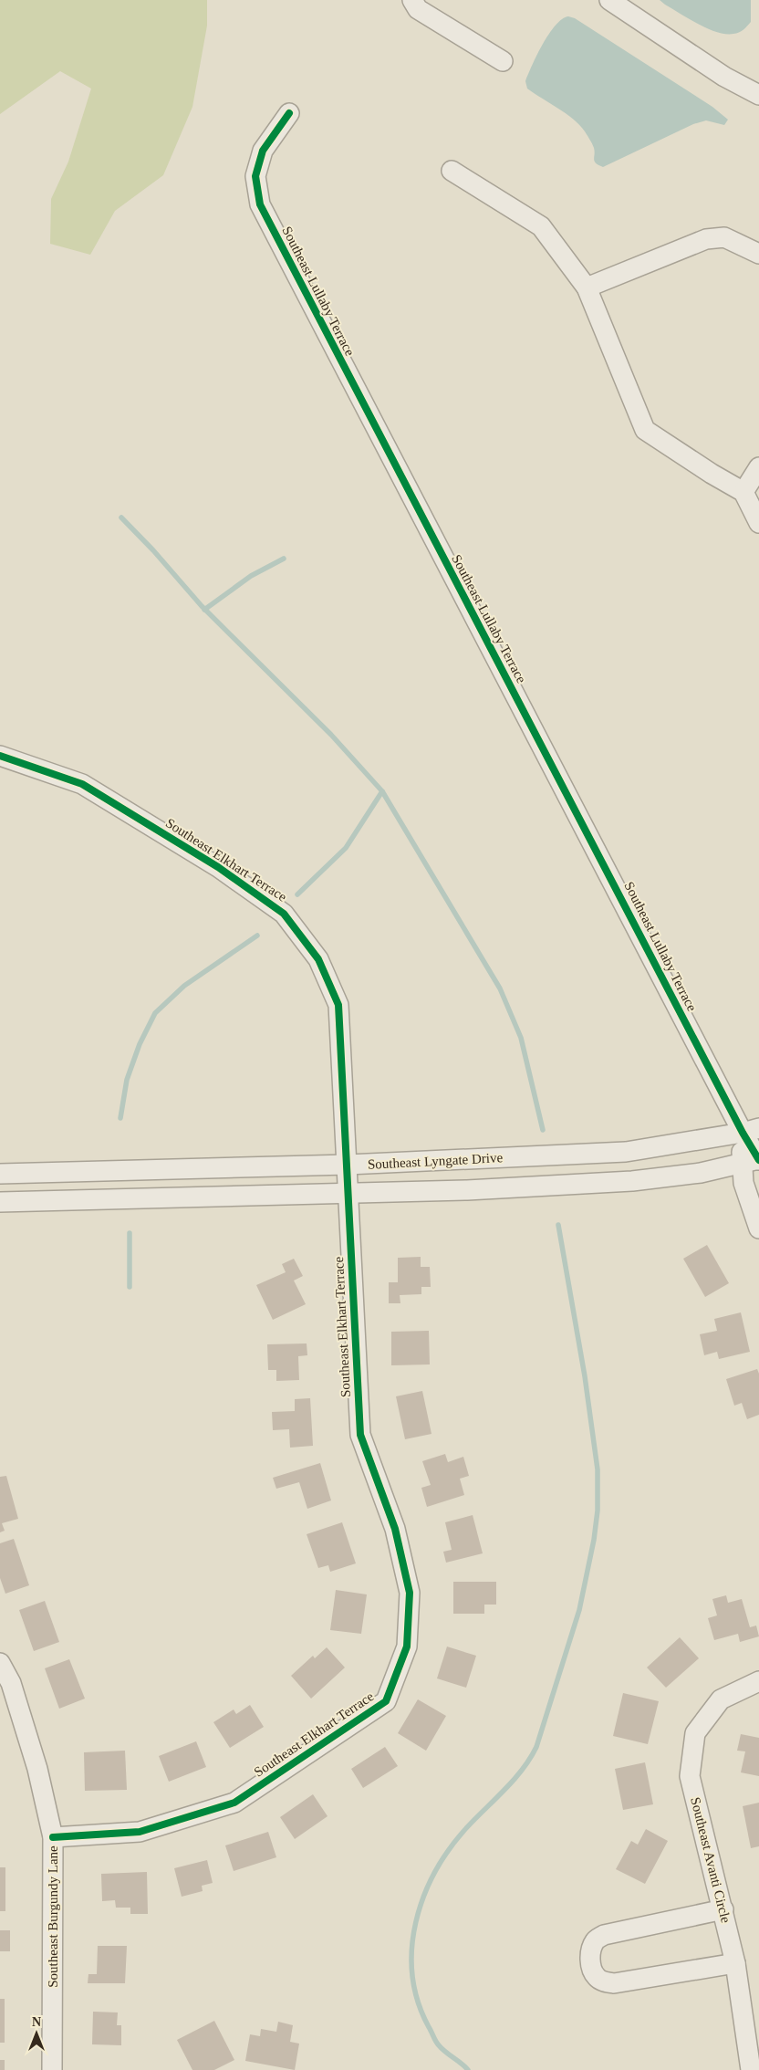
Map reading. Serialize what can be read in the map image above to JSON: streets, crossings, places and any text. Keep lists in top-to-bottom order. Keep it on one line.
{"streets":{"street":["Southeast Lullaby Terrace","Southeast Elkhart Terrace","Southeast Lyngate Drive","Southeast Avanti Circle","Southeast Burgundy Lane"]},"crossings":[["Southeast Lullaby Terrace","Southeast Lyngate Drive"],["Southeast Elkhart Terrace","Southeast Lyngate Drive"],["Southeast Elkhart Terrace","Southeast Burgundy Lane"]],"north":"top"}
